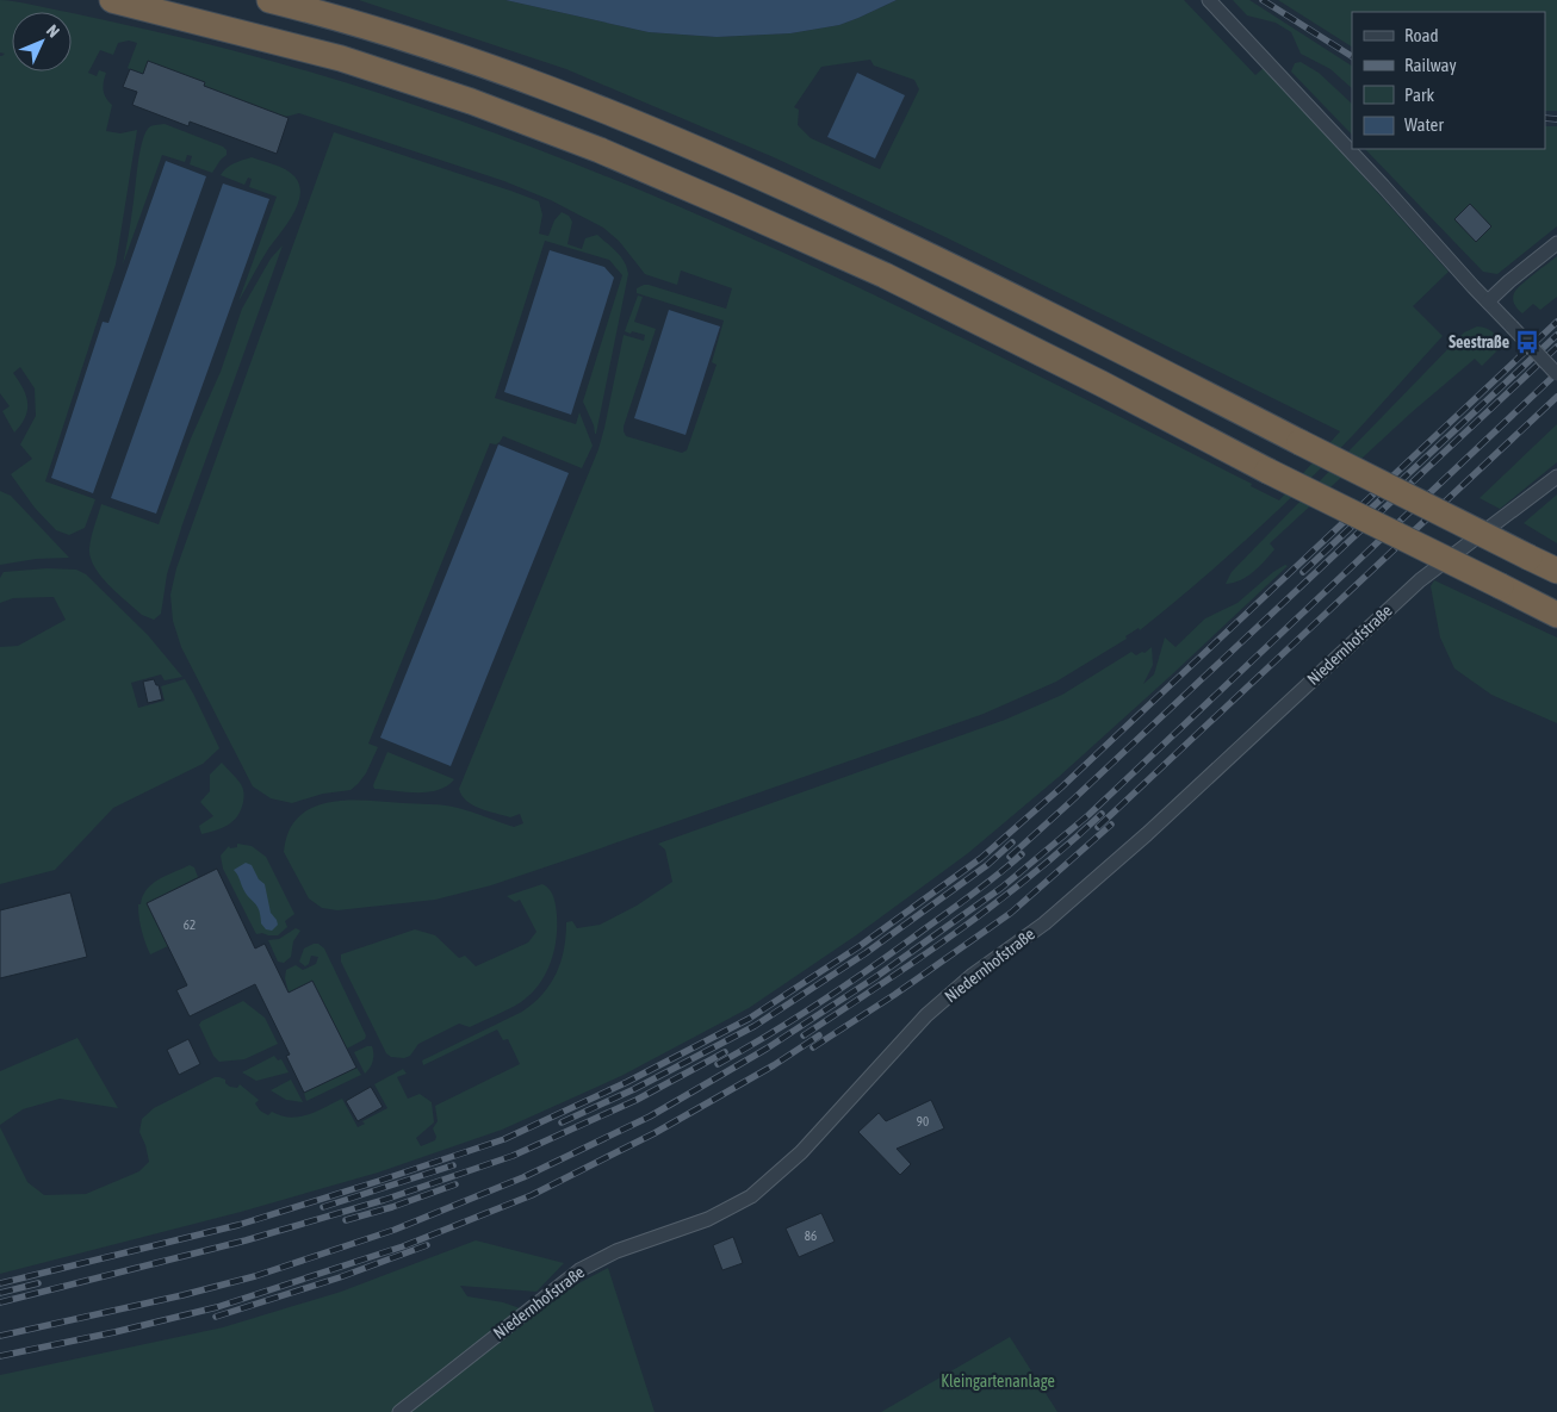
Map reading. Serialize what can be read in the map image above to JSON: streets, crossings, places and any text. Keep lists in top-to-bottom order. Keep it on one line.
{"streets":{"street":["Niedernhofstraße"]},"parks":["Kleingartenanlage"],"places":{"bus stop":["Seestraße"]},"house_numbers":["62","90","86"],"legend":["Road","Railway","Park","Water"],"north":"top right"}
